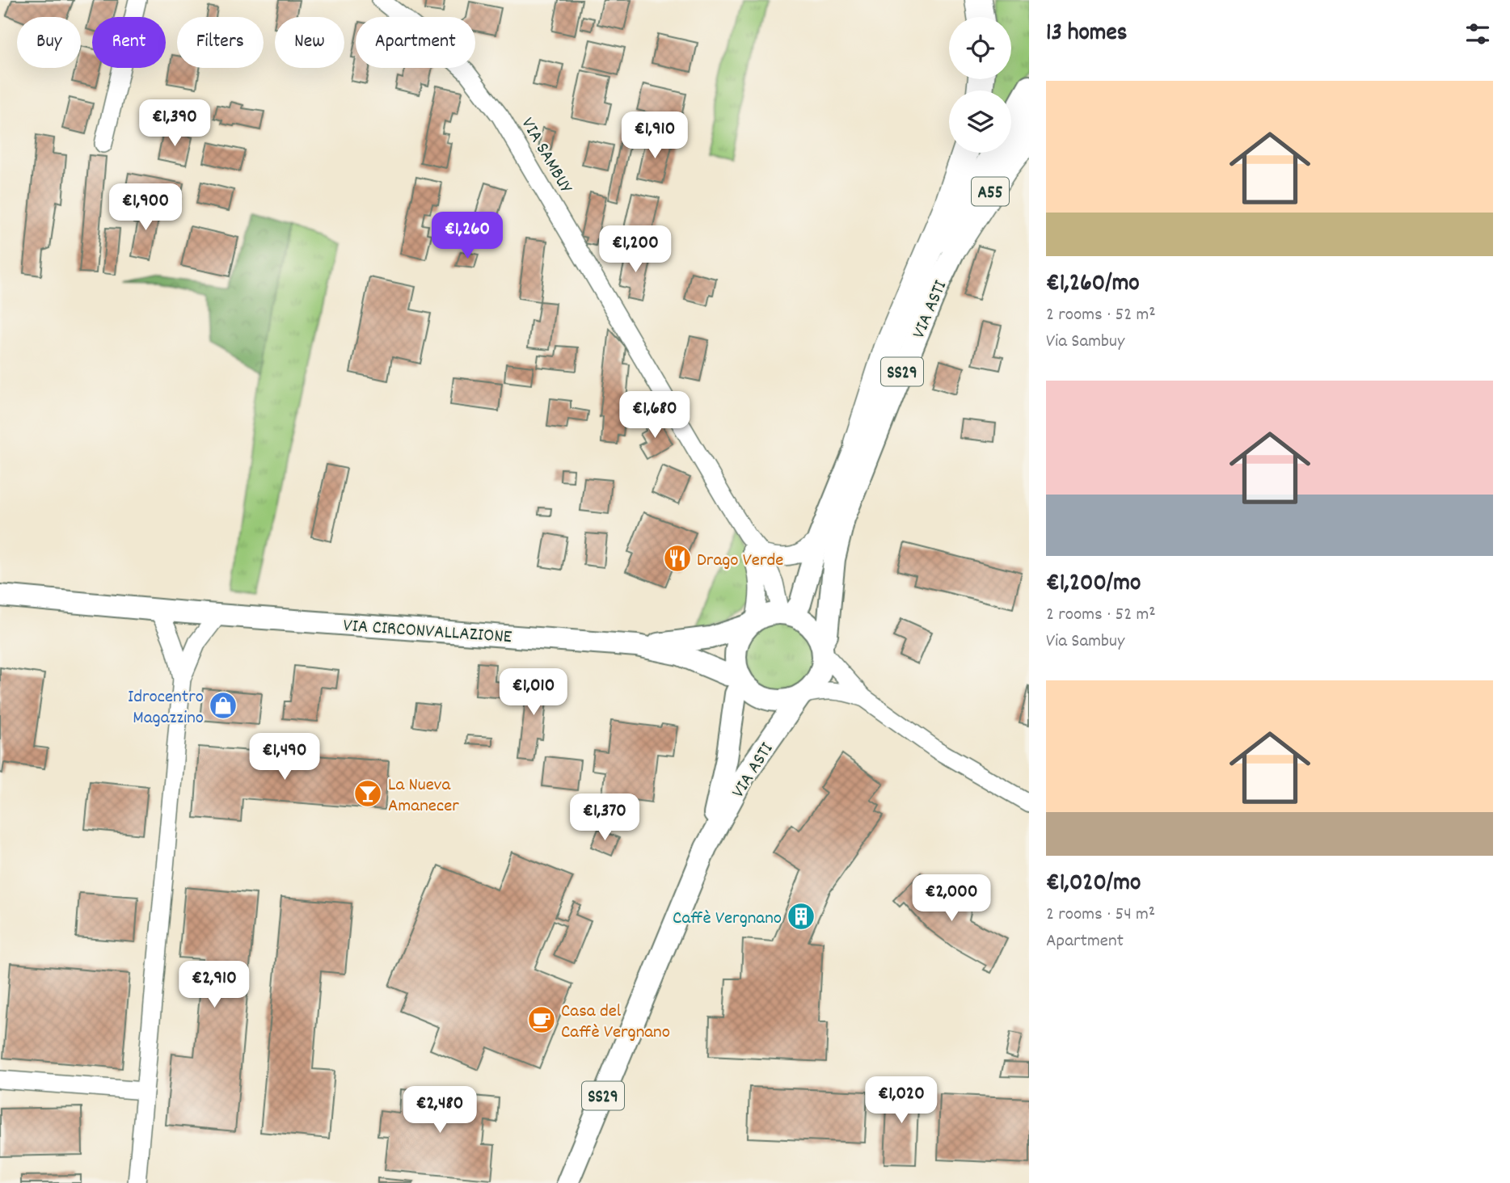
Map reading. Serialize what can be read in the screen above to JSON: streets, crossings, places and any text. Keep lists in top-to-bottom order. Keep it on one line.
{"streets":{"highway":["A55"],"main road":["VIA ASTI","SS29","VIA CIRCONVALLAZIONE"],"street":["VIA SAMBUY"]},"crossings":[["VIA SAMBUY","VIA ASTI"],["VIA SAMBUY","VIA CIRCONVALLAZIONE"],["A55","VIA ASTI"],["VIA ASTI","VIA CIRCONVALLAZIONE"]],"places":{"restaurant":["Drago Verde"],"shop":["Idrocentro Magazzino"],"bar":["La Nueva Amanecer"],"building":["Caffè Vergnano"],"cafe":["Casa del Caffè Vergnano"]},"page":{"heading":"13 homes","chip":["Buy","Rent","Filters","New","Apartment"],"list":[{"name":"€1,260/mo","note":"2 rooms · 52 m² · Via Sambuy"},{"name":"€1,200/mo","note":"2 rooms · 52 m² · Via Sambuy"},{"name":"€1,020/mo","note":"2 rooms · 54 m² · Apartment"}],"price":["€1,390","€1,910","€1,900","€1,260","€1,200","€1,680","€1,010","€1,490","€1,370","€2,000","€2,910","€1,020","€2,480"]}}
